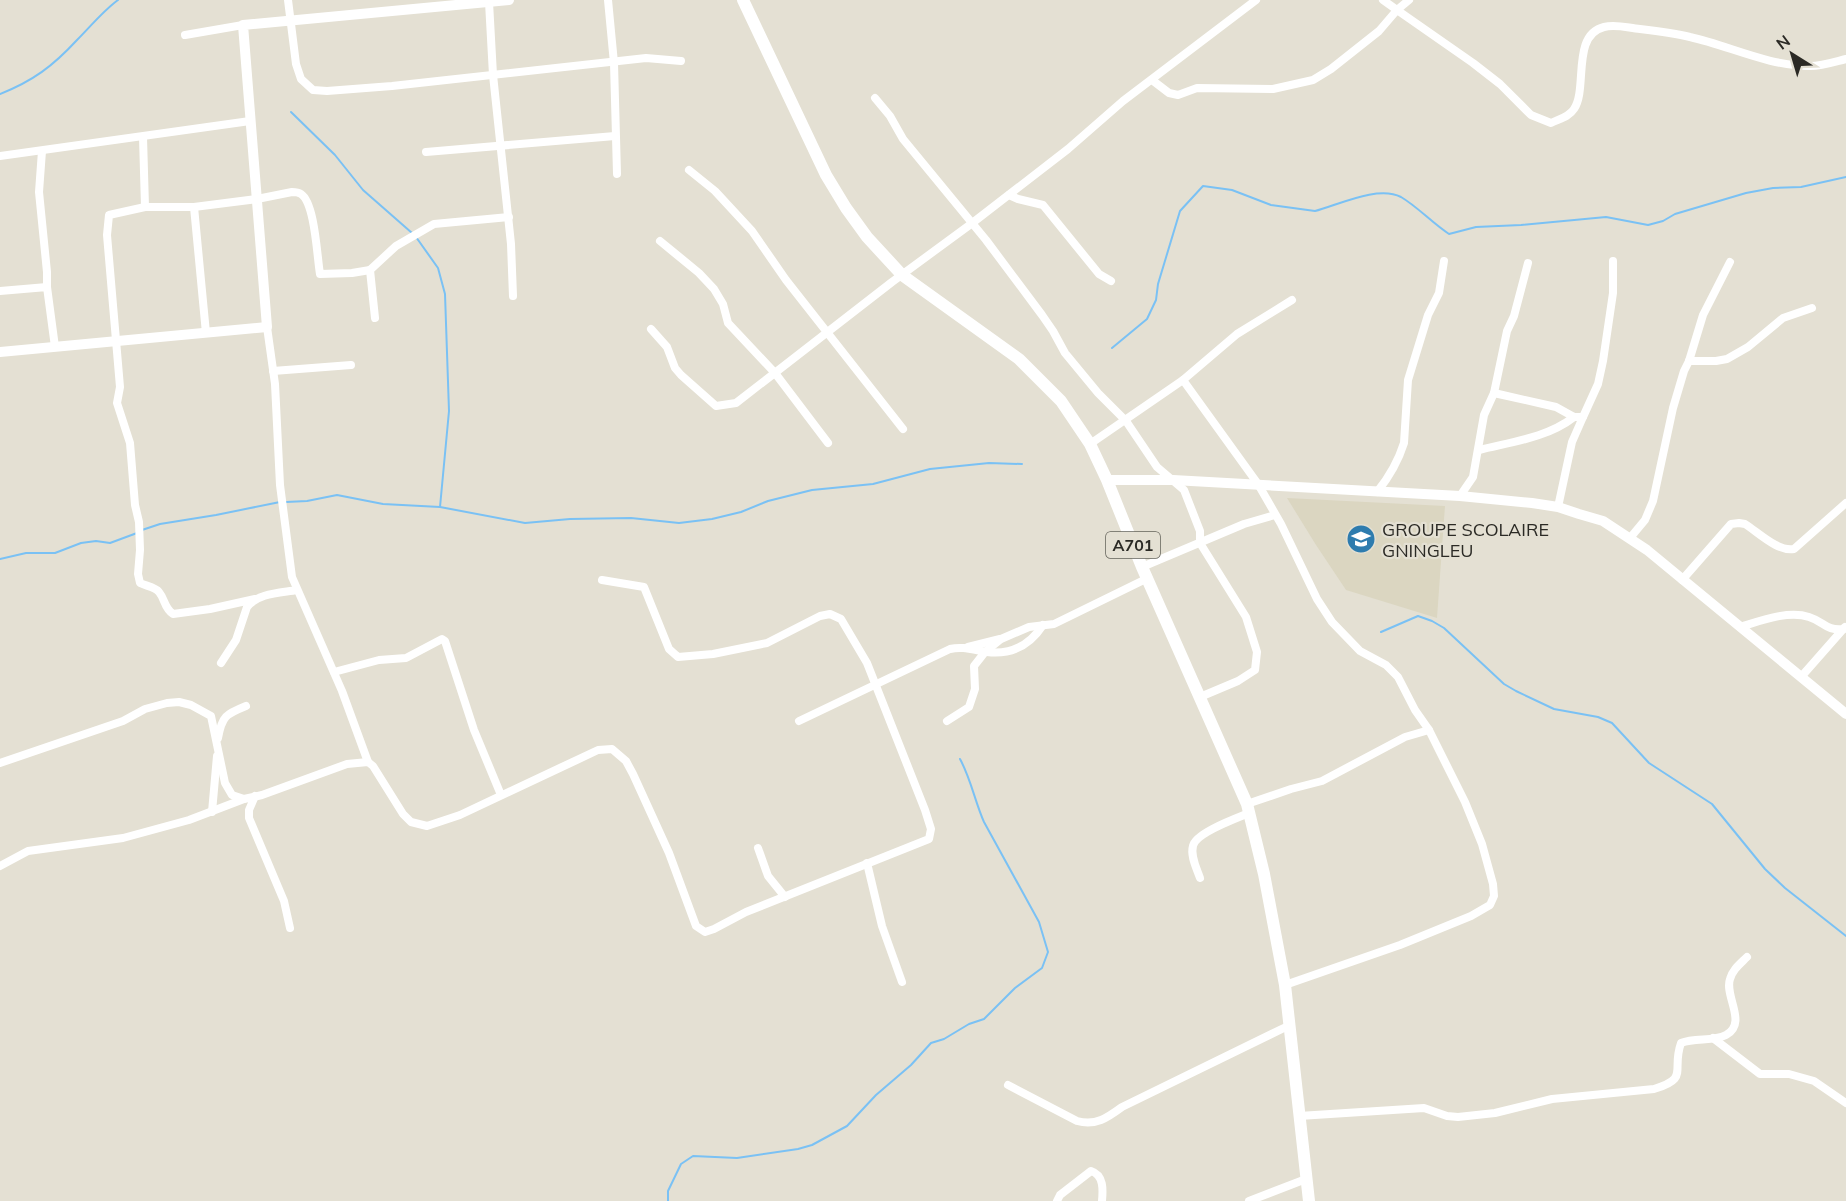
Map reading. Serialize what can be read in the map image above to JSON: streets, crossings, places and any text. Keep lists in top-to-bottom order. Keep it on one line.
{"streets":{"main road":["A701"]},"places":{"school or university":["GROUPE SCOLAIRE GNINGLEU"]},"north":"top left"}
